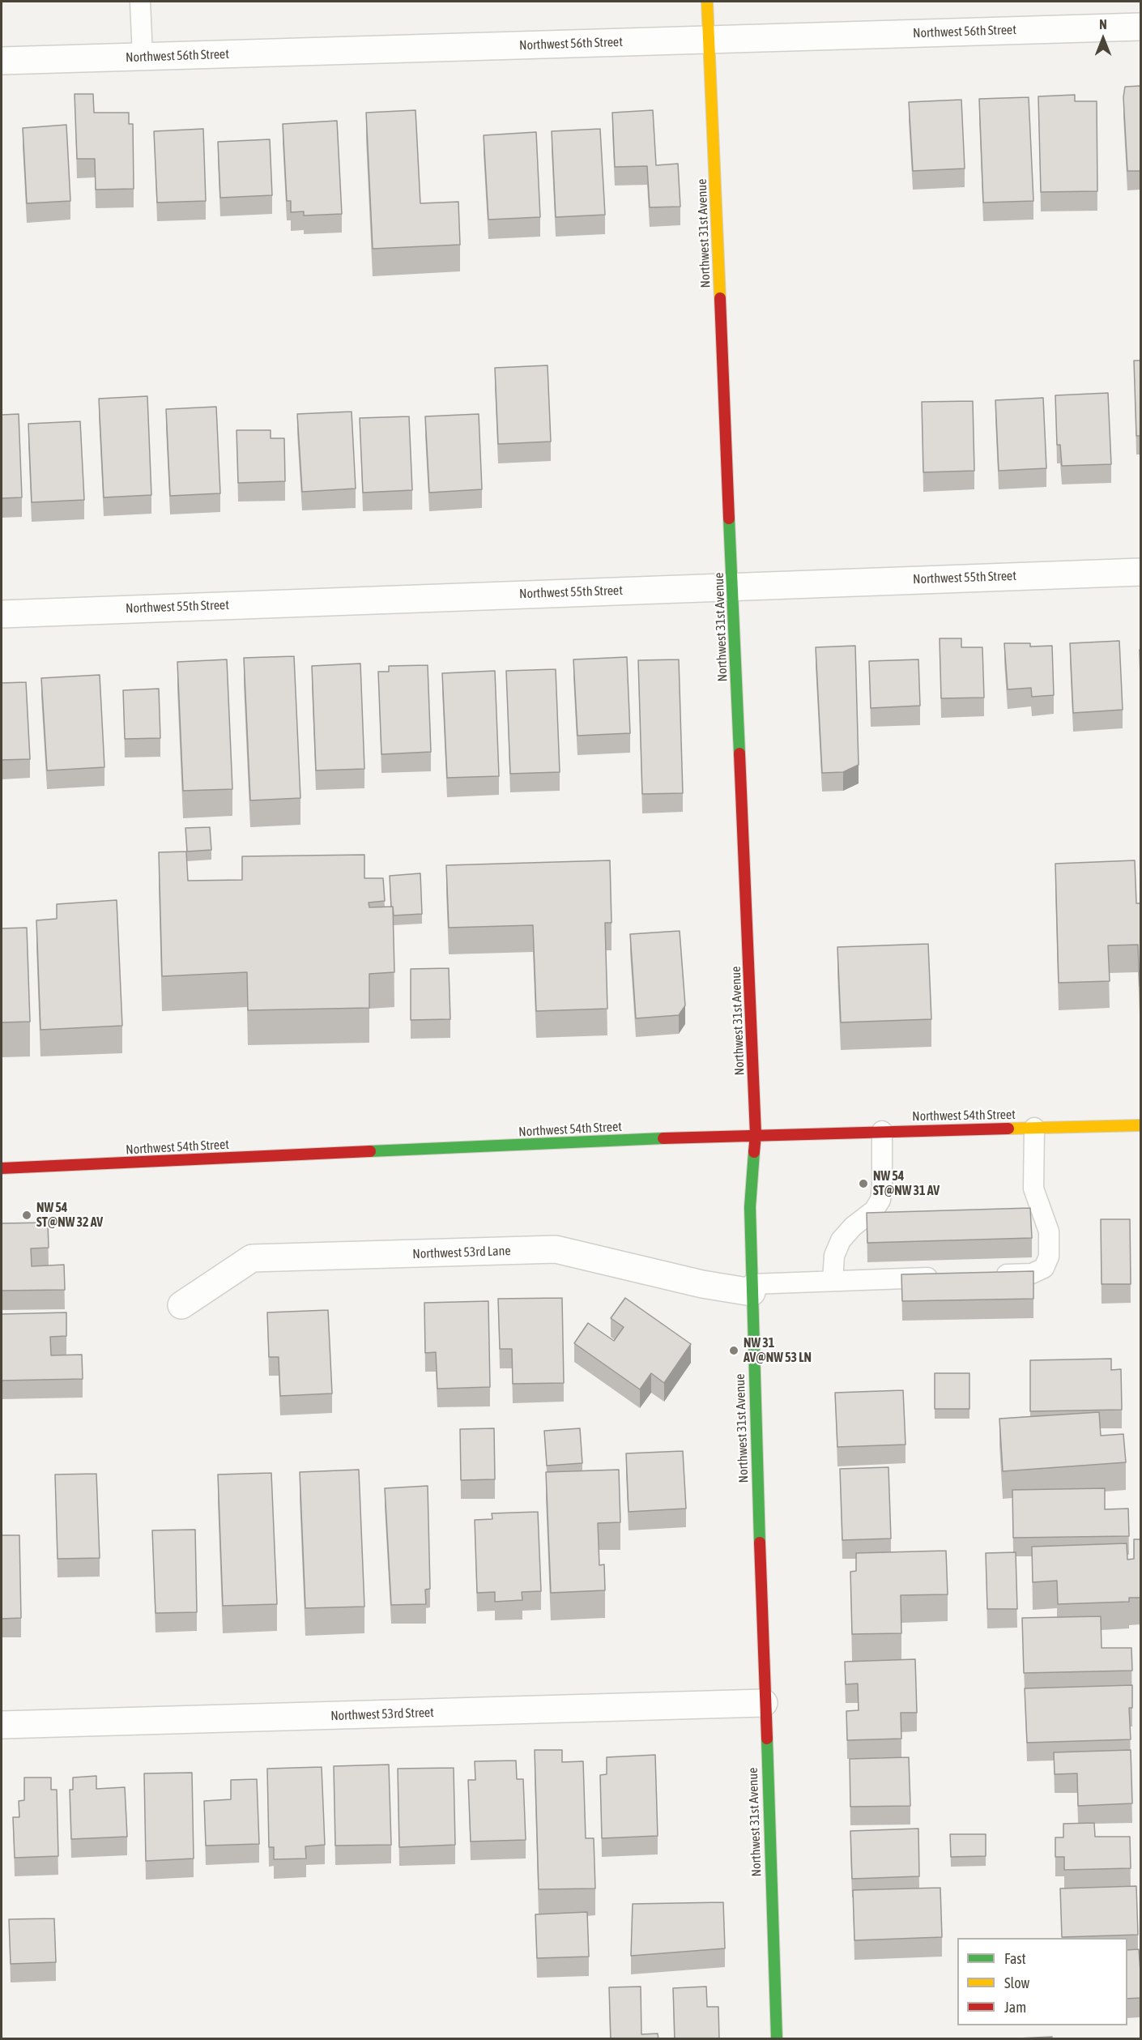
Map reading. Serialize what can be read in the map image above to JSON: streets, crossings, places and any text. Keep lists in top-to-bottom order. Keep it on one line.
{"streets":{"street":["Northwest 56th Street","Northwest 31st Avenue","Northwest 55th Street","Northwest 54th Street","Northwest 53rd Lane","Northwest 53rd Street"]},"crossings":[["Northwest 56th Street","Northwest 31st Avenue"],["Northwest 31st Avenue","Northwest 55th Street"],["Northwest 31st Avenue","Northwest 54th Street"],["Northwest 31st Avenue","Northwest 53rd Lane"],["Northwest 31st Avenue","Northwest 53rd Street"]],"places":["NW 54 ST@NW 31 AV","NW 54 ST@NW 32 AV","NW 31 AV@NW 53 LN"],"legend":["Fast","Slow","Jam"],"north":"top"}
